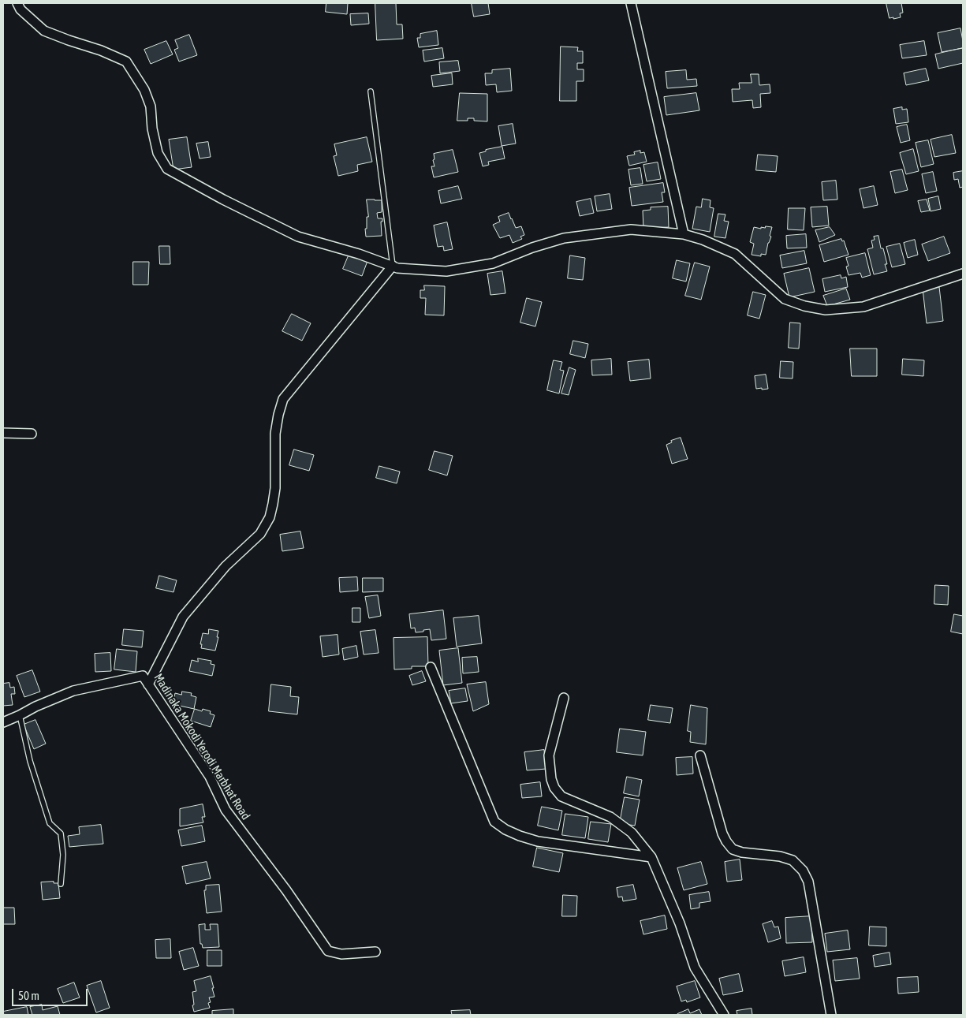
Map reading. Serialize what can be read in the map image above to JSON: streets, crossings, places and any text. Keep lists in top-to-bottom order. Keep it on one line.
{"streets":{"street":["Madinaka Mokodi Yerodi Marbhat Road"]},"scale_bar":"50 m"}
